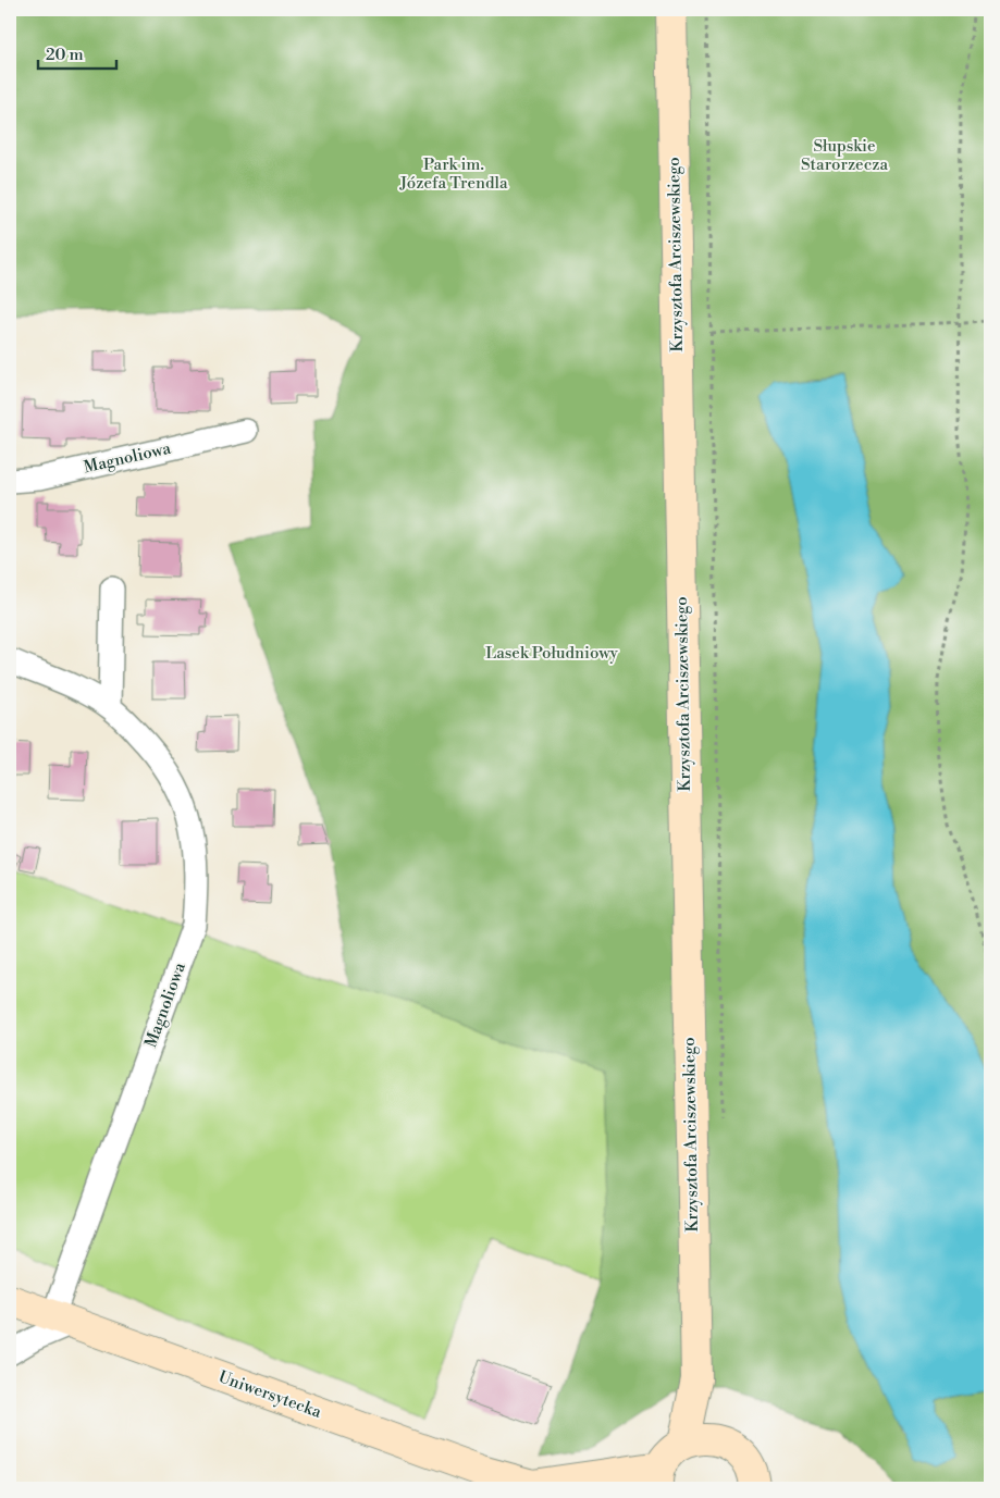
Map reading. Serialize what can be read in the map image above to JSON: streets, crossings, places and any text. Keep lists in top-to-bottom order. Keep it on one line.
{"streets":{"street":["Krzysztofa Arciszewskiego","Magnoliowa","Uniwersytecka"]},"crossings":[["Magnoliowa","Uniwersytecka"]],"parks":["Słupskie Starorzecza","Park im. Józefa Trendla","Lasek Południowy"],"scale_bar":"20 m"}
